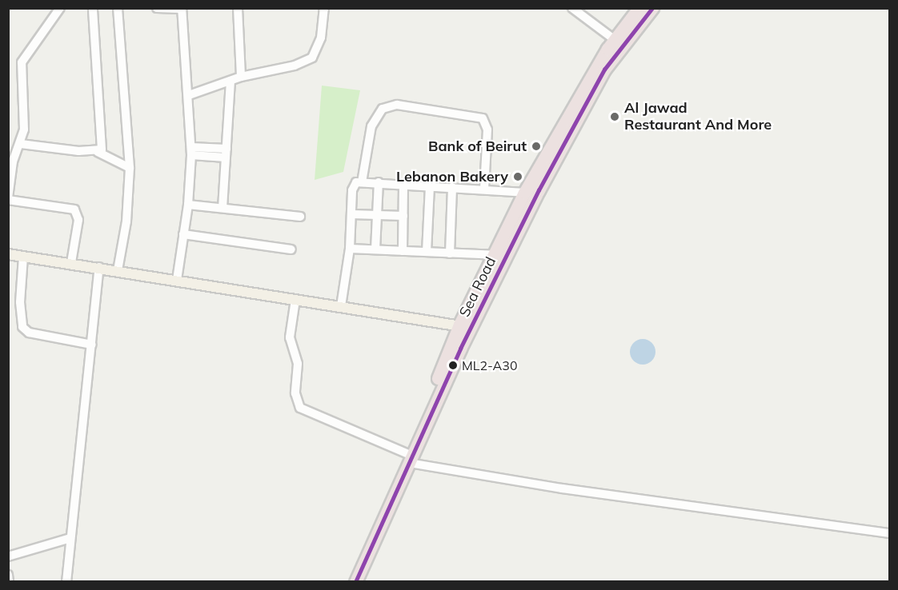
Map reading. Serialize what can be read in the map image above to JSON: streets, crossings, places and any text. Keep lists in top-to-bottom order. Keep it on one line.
{"streets":{"highway":["Sea Road"]},"places":["Al Jawad Restaurant And More","Bank of Beirut","Lebanon Bakery","ML2-A30"]}
